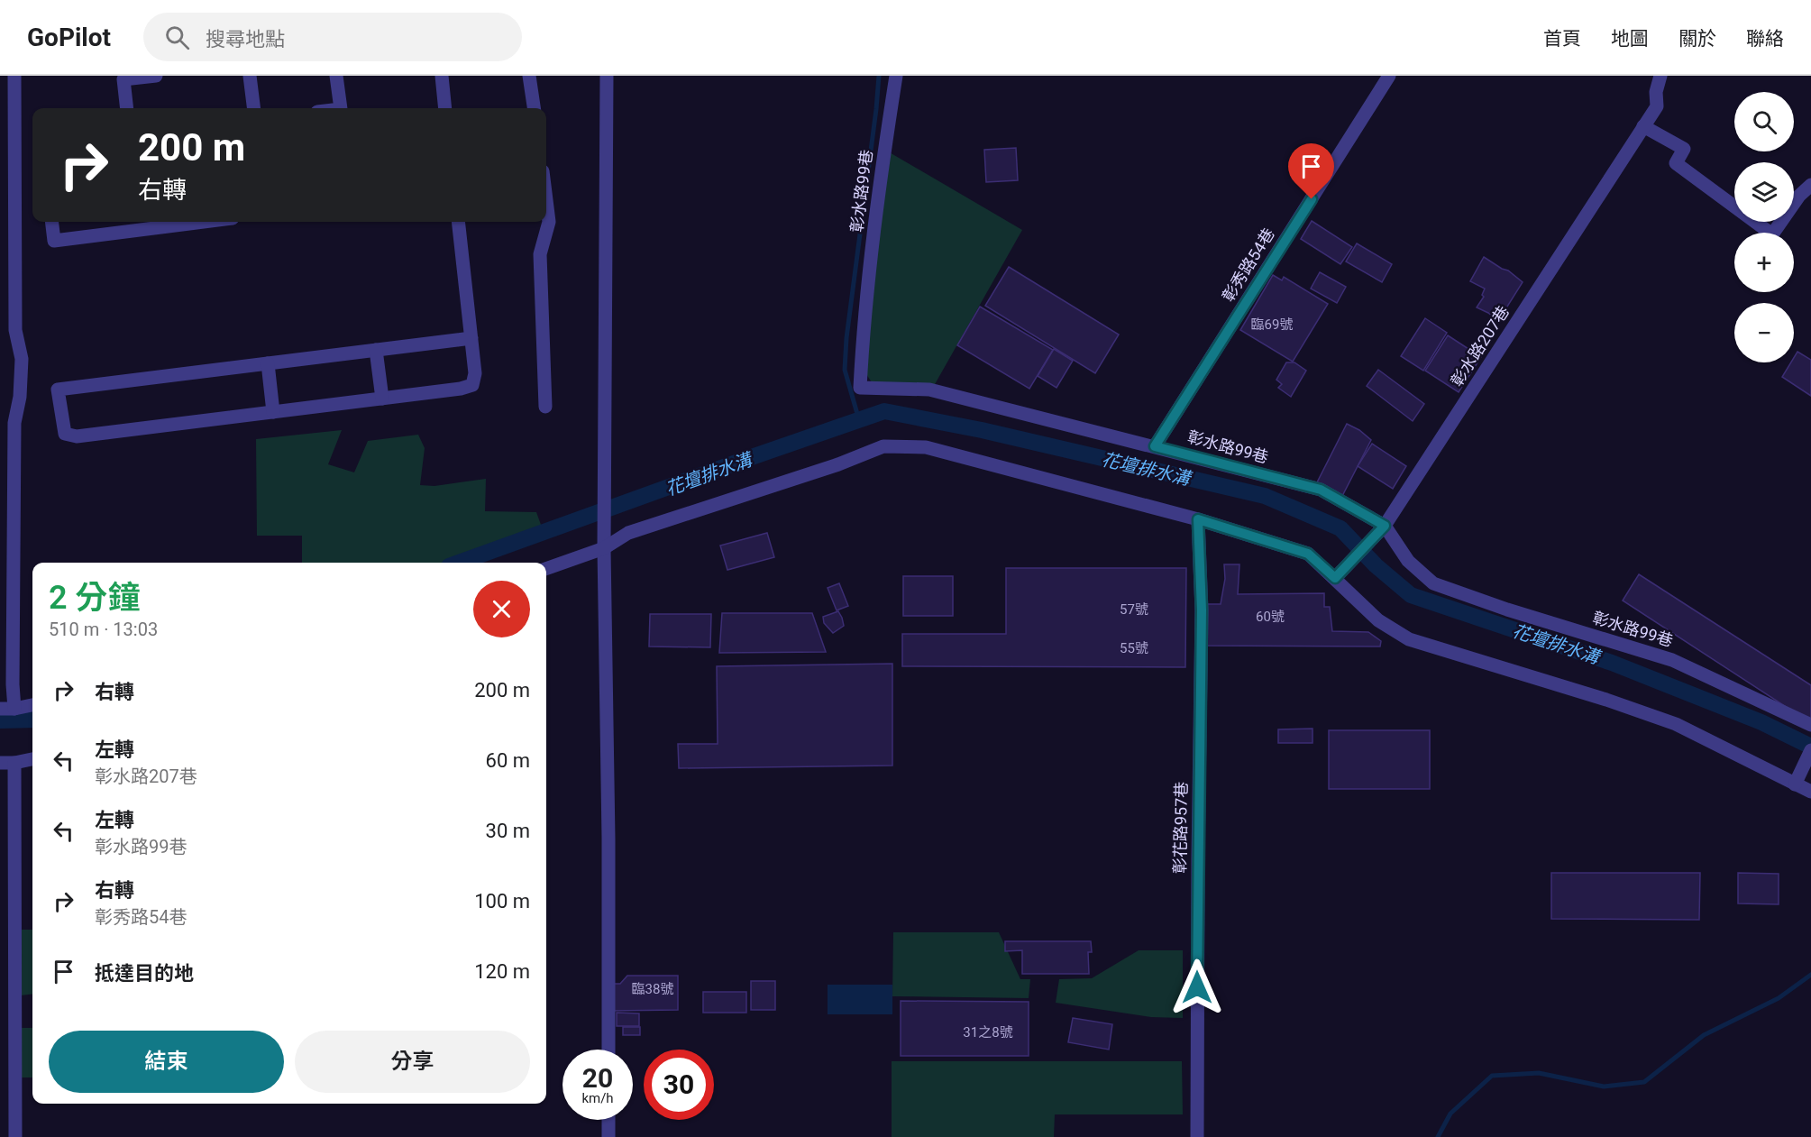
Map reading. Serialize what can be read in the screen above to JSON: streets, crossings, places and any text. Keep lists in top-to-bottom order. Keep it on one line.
{"streets":{"street":["彰水路99巷","彰秀路54巷","彰水路207巷","彰花路957巷"]},"crossings":[["彰水路99巷","彰秀路54巷"],["彰水路99巷","彰水路207巷"]],"water":["花壇排水溝"],"house_numbers":["臨69號","57號","60號","55號","臨38號","31之8號"],"page":{"header":"GoPilot","search":"搜尋地點","nav":["首頁","地圖","關於","聯絡"],"map_buttons":["+","−"],"turn":["200 m","右轉"],"heading":["2 分鐘","510 m · 13:03"],"list":[{"name":"右轉","value":"200 m"},{"name":"左轉","note":"彰水路207巷","value":"60 m"},{"name":"左轉","note":"彰水路99巷","value":"30 m"},{"name":"右轉","note":"彰秀路54巷","value":"100 m"},{"name":"抵達目的地","value":"120 m"}],"buttons":["結束","分享"],"speed":"20 km/h","limit":"30"}}
